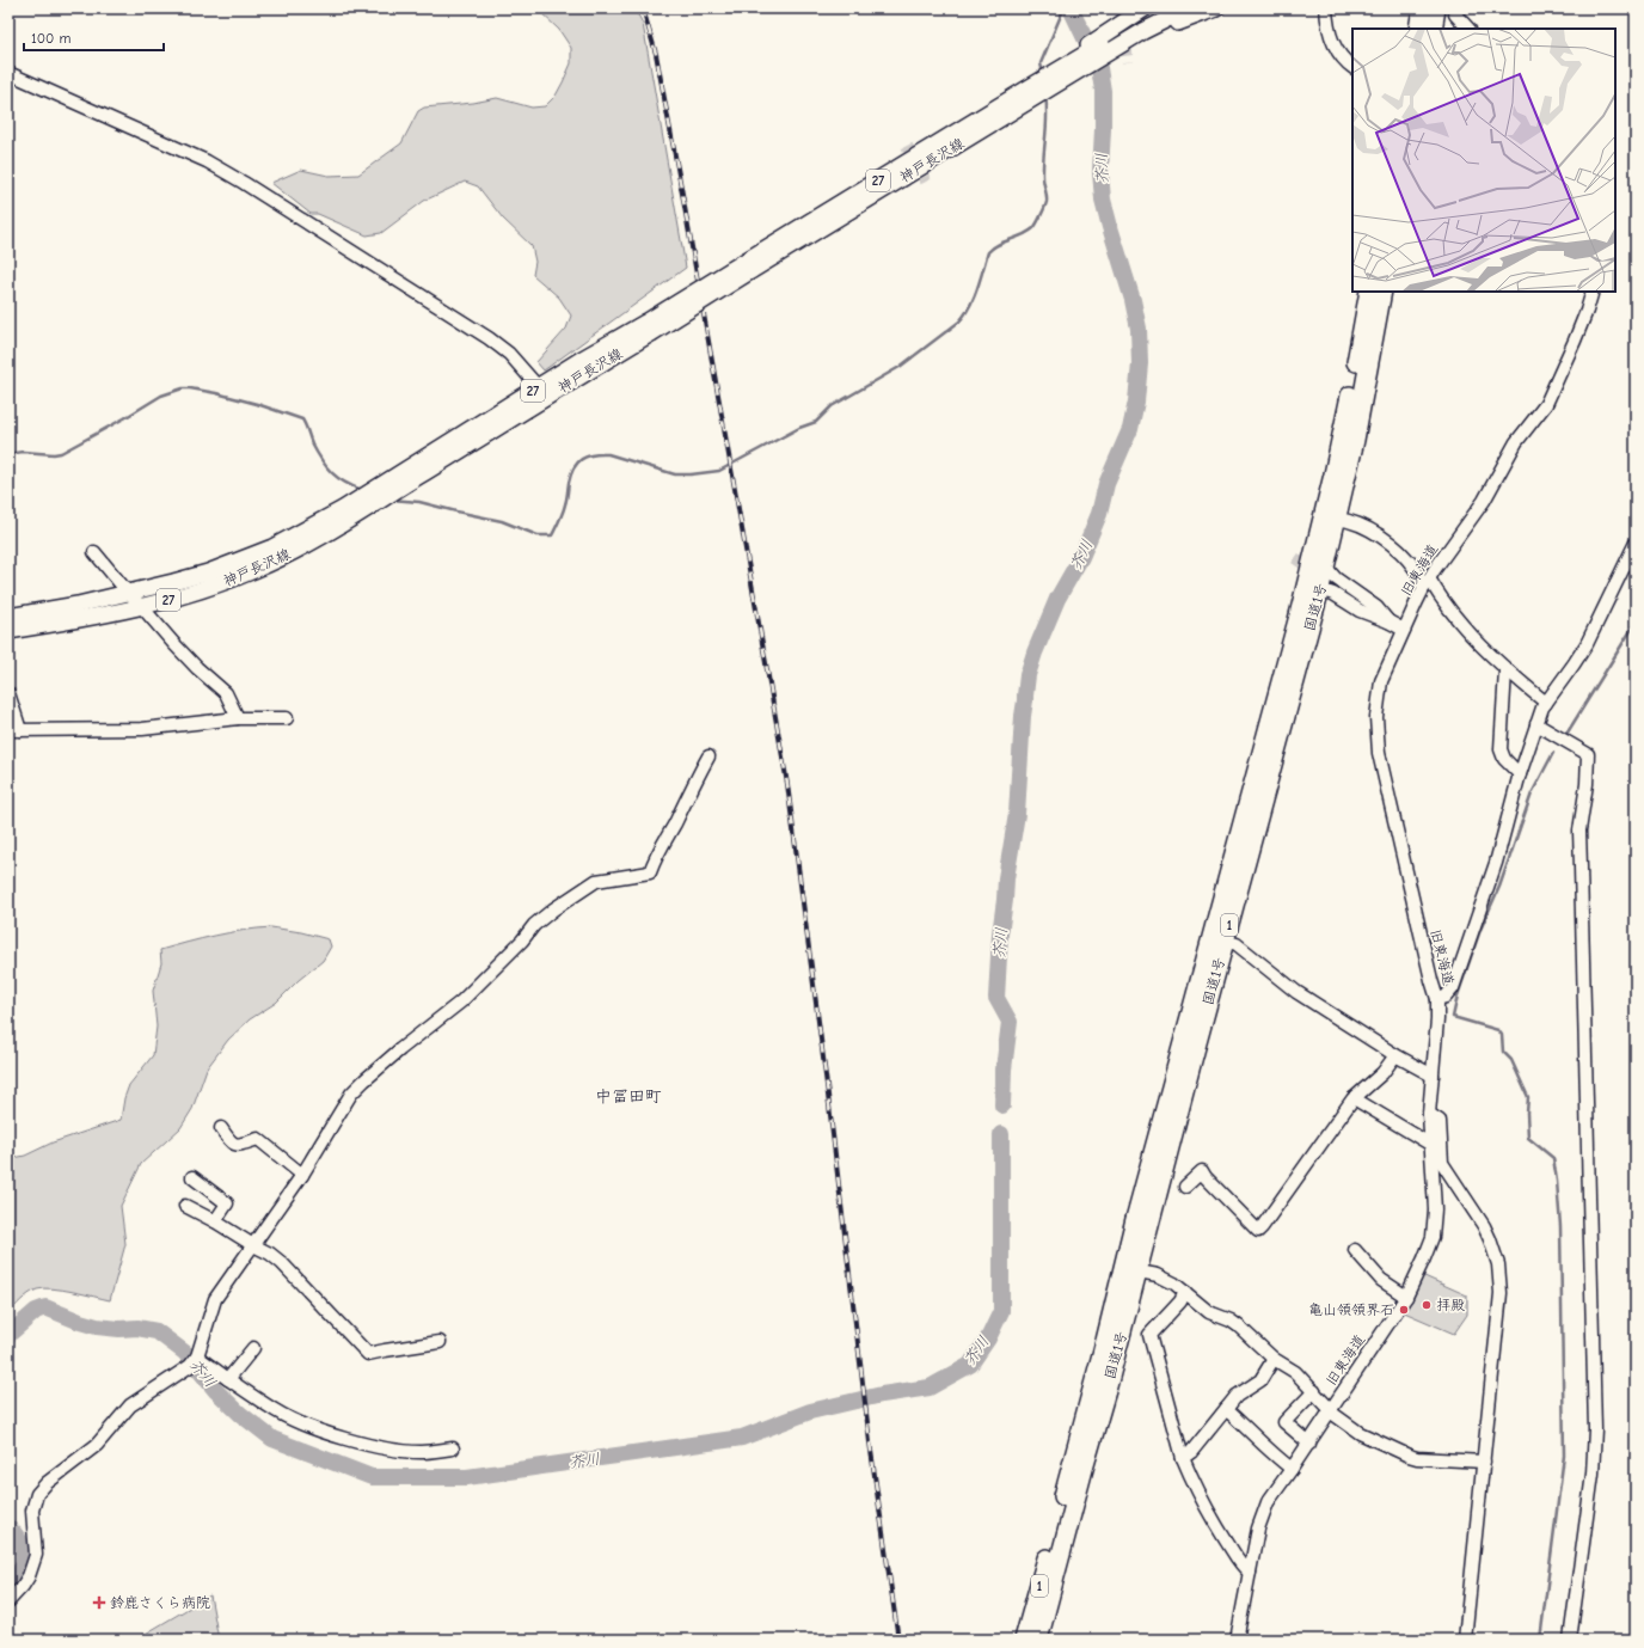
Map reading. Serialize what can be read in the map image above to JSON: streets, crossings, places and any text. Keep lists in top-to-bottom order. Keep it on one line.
{"streets":{"highway":["国道1号","1"],"main road":["神戸長沢線","27"],"street":["旧東海道"]},"districts":["中冨田町"],"water":["芥川"],"places":{"other":["拝殿","亀山領領界石"],"health":["鈴鹿さくら病院"]},"scale_bar":"100 m"}
